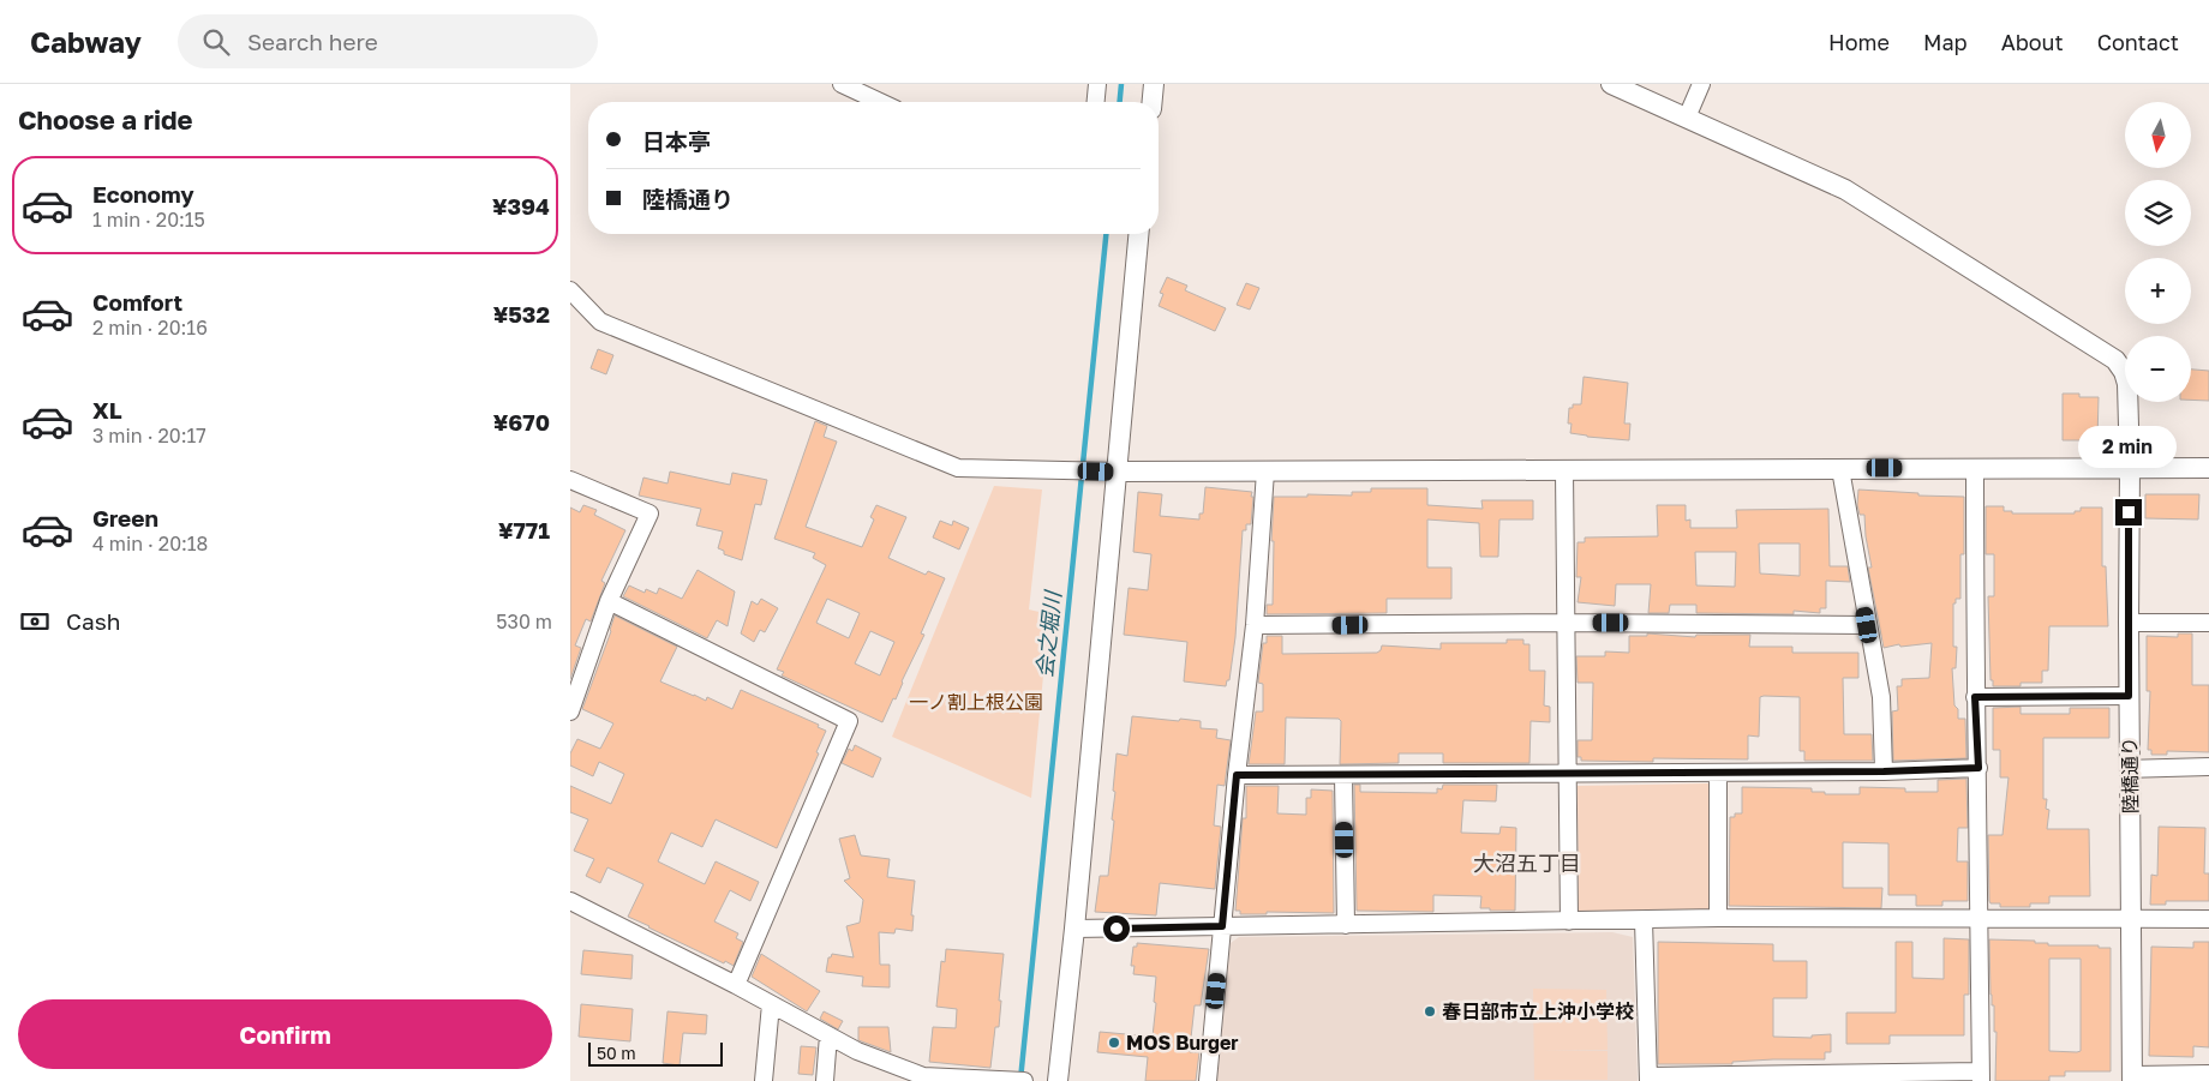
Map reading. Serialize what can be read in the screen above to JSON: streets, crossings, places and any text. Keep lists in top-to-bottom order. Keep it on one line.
{"streets":{"street":["陸橋通り"]},"districts":["大沼五丁目"],"water":["会之堀川"],"parks":["一ノ割上根公園"],"places":["春日部市立上沖小学校","MOS Burger"],"scale_bar":"50 m","north":"bottom","page":{"header":"Cabway","search":"Search here","nav":["Home","Map","About","Contact"],"heading":"Choose a ride","map_buttons":["+","−"],"banner":["日本亭","陸橋通り"],"list":[{"name":"Economy","note":"1 min · 20:15","value":"¥394"},{"name":"Comfort","note":"2 min · 20:16","value":"¥532"},{"name":"XL","note":"3 min · 20:17","value":"¥670"},{"name":"Green","note":"4 min · 20:18","value":"¥771"}],"bubble":"2 min","pay":["Cash","530 m"],"buttons":"Confirm","scale":"50 m"}}
